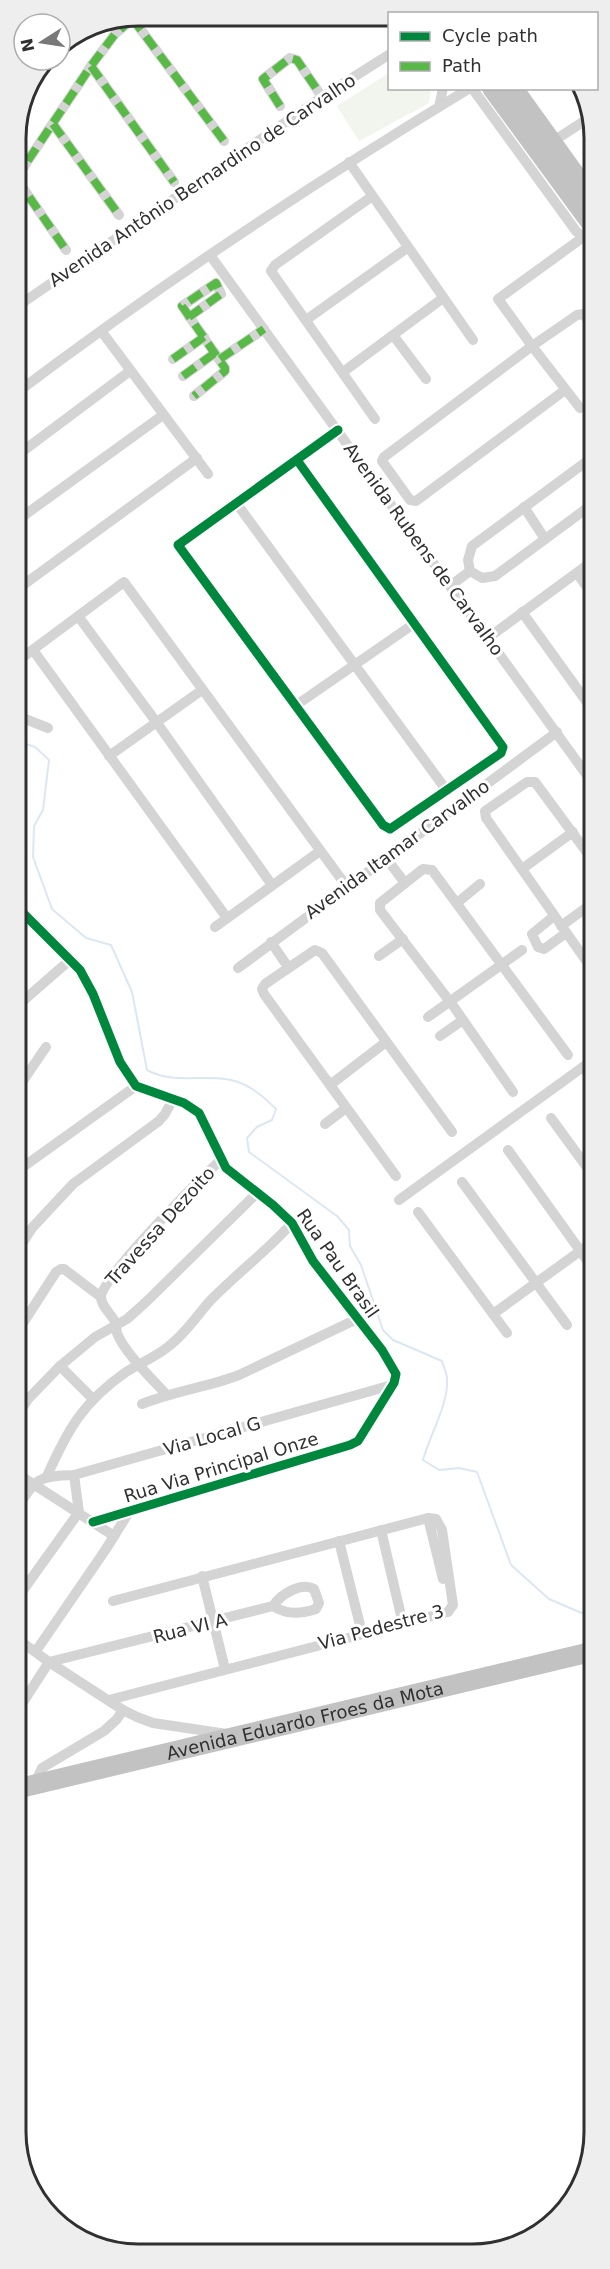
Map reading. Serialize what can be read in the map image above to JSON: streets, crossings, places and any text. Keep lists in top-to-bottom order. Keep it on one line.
{"streets":{"highway":["Avenida Eduardo Froes da Mota"],"street":["Avenida Antônio Bernardino de Carvalho","Avenida Rubens de Carvalho","Avenida Itamar Carvalho","Travessa Dezoito","Rua Pau Brasil","Via Local G","Rua Via Principal Onze","Via Pedestre 3","Rua VI A"]},"crossings":[["Avenida Rubens de Carvalho","Avenida Itamar Carvalho"],["Travessa Dezoito","Rua Pau Brasil"],["Rua Pau Brasil","Via Local G"],["Rua Pau Brasil","Rua Via Principal Onze"],["Via Local G","Rua Via Principal Onze"]],"legend":["Cycle path","Path"],"north":"left"}
